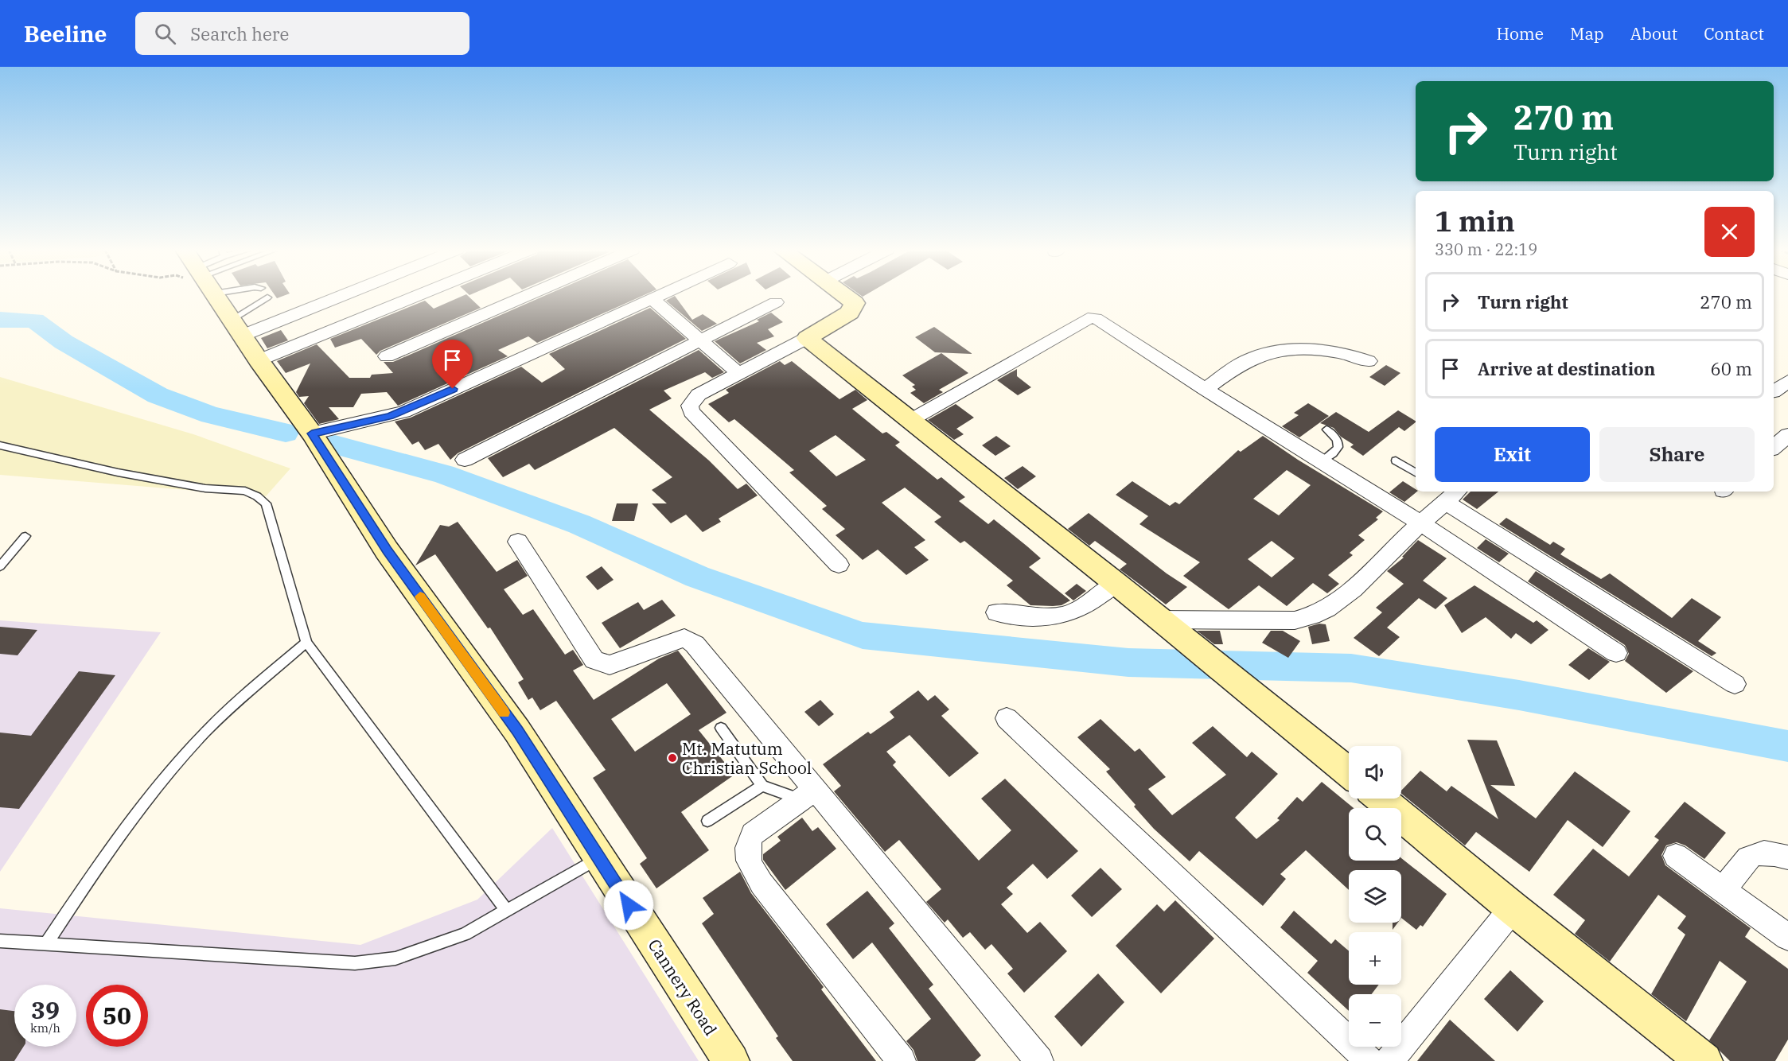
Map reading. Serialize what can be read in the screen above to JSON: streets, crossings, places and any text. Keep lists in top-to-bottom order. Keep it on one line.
{"streets":{"street":["Cannery Road"]},"places":["Mt. Matutum Christian School"],"page":{"header":"Beeline","search":"Search here","nav":["Home","Map","About","Contact"],"turn":["270 m","Turn right"],"heading":["1 min","330 m · 22:19"],"list":[{"name":"Turn right","value":"270 m"},{"name":"Arrive at destination","value":"60 m"}],"buttons":["Exit","Share"],"map_buttons":["+","−"],"speed":"39 km/h","limit":"50"}}
